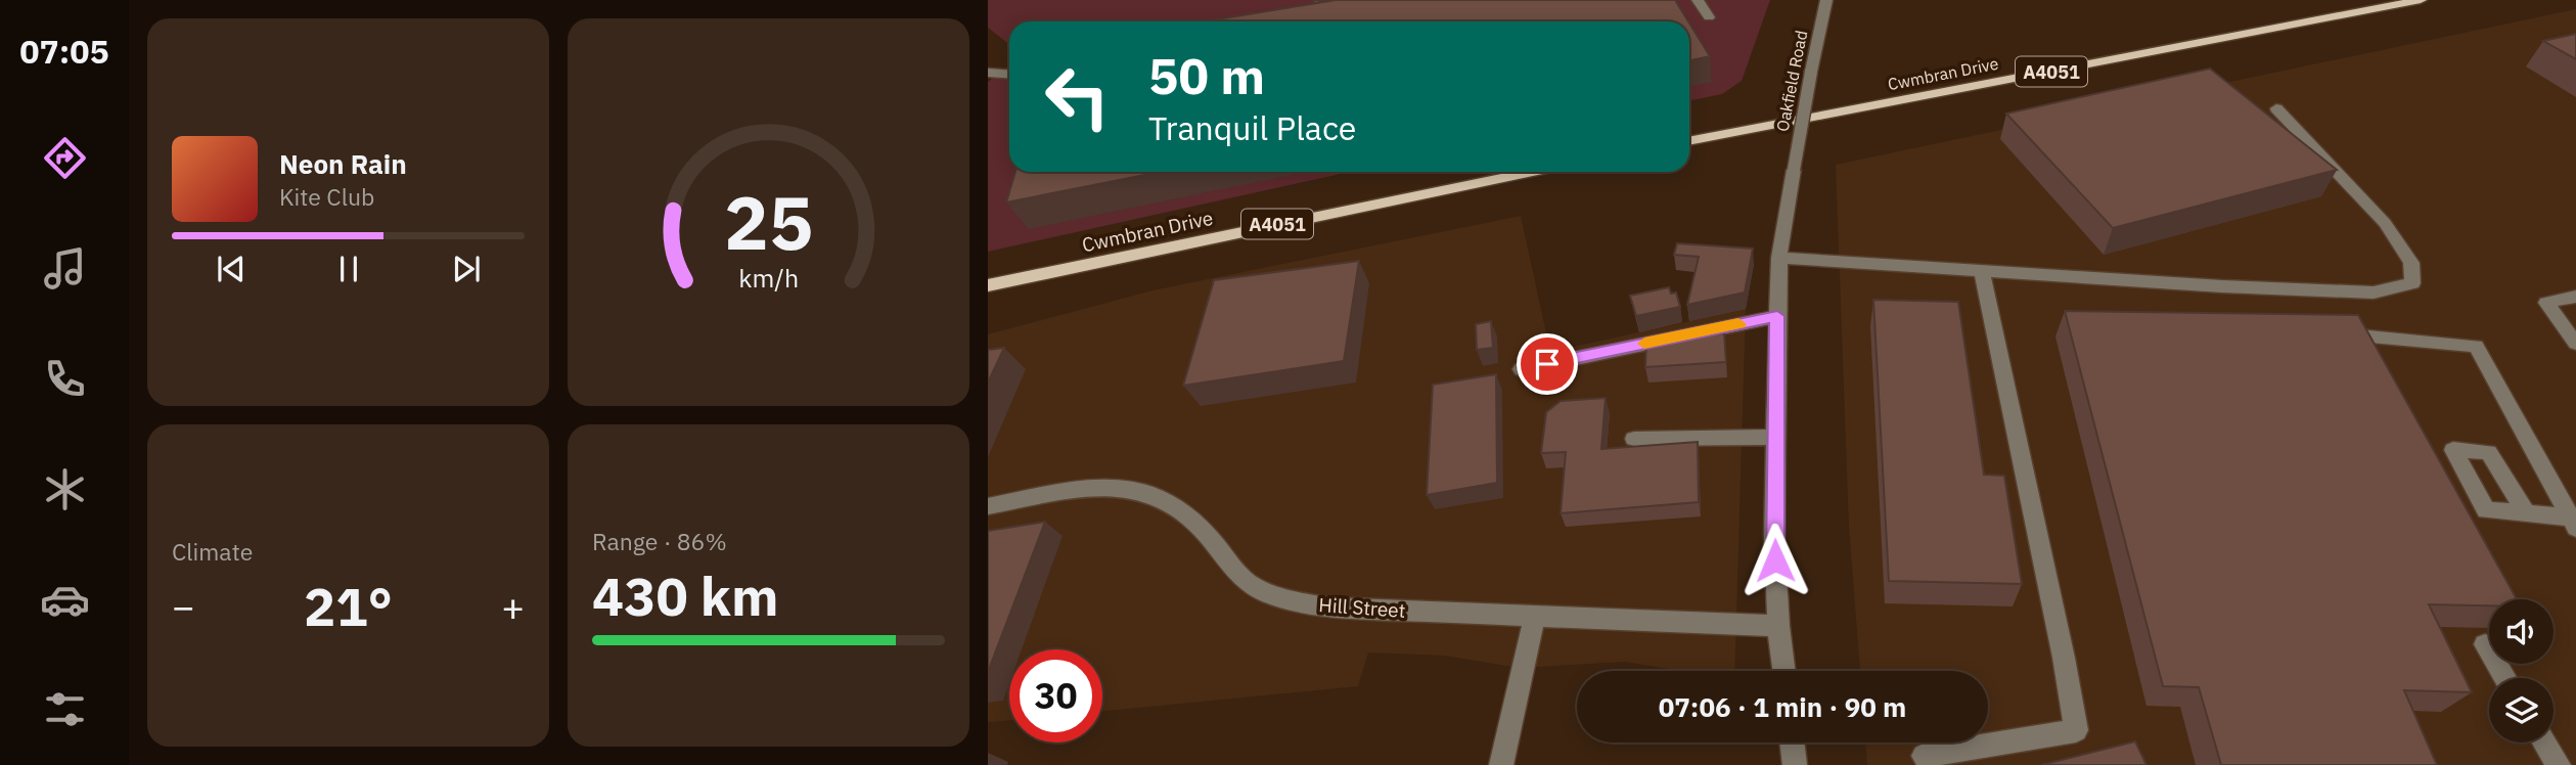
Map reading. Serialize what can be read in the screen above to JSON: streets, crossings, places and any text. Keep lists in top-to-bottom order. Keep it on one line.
{"streets":{"main road":["A4051","Cwmbran Drive"],"street":["Oakfield Road","Hill Street"]},"crossings":[["Oakfield Road","Hill Street"]],"page":{"tabs":"07:05","turn":["50 m","Tranquil Place"],"song":["Neon Rain","Kite Club"],"tile":["Climate",["Range · 86%","430 km"]],"heat":["−","21°","+"],"limit":"30","trip":"07:06 · 1 min · 90 m","gauge":["25","km/h"]}}
